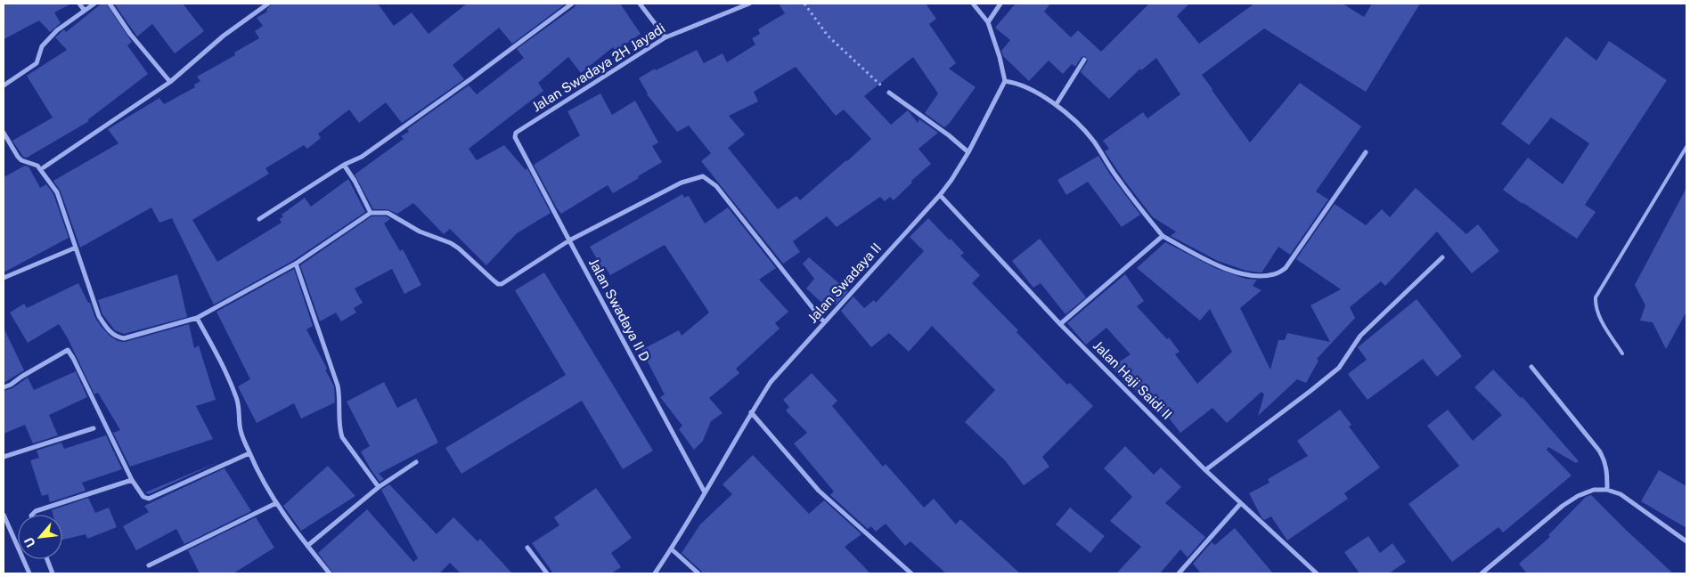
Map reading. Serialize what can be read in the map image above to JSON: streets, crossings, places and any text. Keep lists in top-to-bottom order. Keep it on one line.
{"streets":{"street":["Jalan Swadaya 2H Jayadi","Jalan Swadaya II","Jalan Swadaya II D","Jalan Haji Saidi II"]},"crossings":[["Jalan Swadaya 2H Jayadi","Jalan Swadaya II D"],["Jalan Swadaya II","Jalan Swadaya II D"],["Jalan Swadaya II","Jalan Haji Saidi II"]],"north":"bottom left"}
